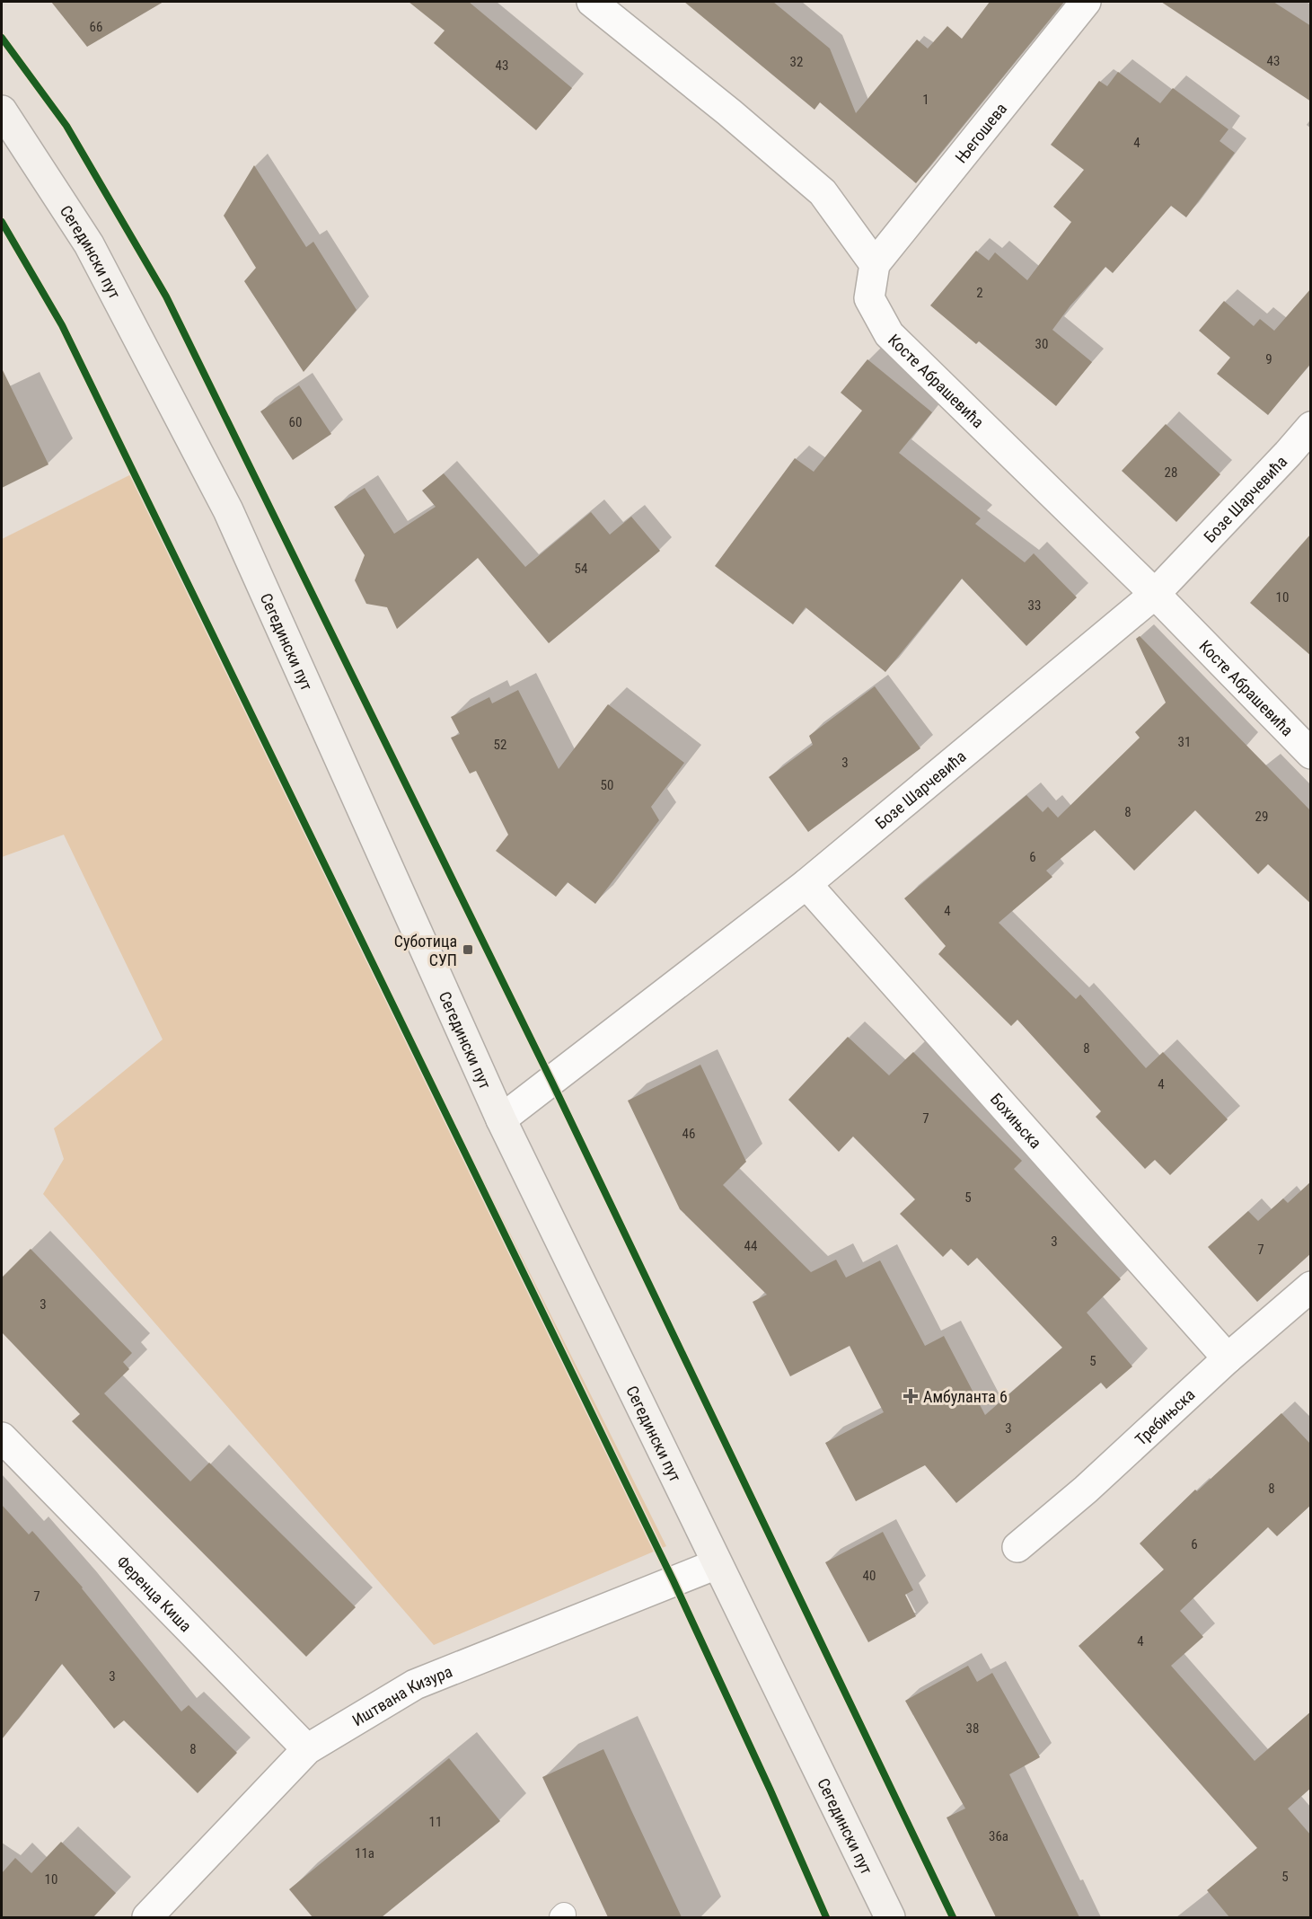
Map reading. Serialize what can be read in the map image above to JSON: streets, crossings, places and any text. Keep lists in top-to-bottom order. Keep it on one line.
{"streets":{"main road":["Сегедински пут"],"street":["Његошева","Косте Абрашевића","Бозе Шарчевића","Бохињска","Требињска","Ференца Киша","Иштвана Кизура"]},"crossings":[["Његошева","Косте Абрашевића"],["Сегедински пут","Бозе Шарчевића"],["Сегедински пут","Иштвана Кизура"],["Косте Абрашевића","Бозе Шарчевића"],["Бозе Шарчевића","Бохињска"],["Бохињска","Требињска"],["Ференца Киша","Иштвана Кизура"]],"places":{"transit":["Суботица СУП"],"health":["Амбуланта 6"]},"house_numbers":["66","43","32","43","1","4","2","30","9","60","28","54","10","33","31","52","3","50","8","29","6","4","8","4","7","46","5","3","44","7","3","5","3","8","6","40","7","4","3","38","8","11","36a","11a","5","10"]}
